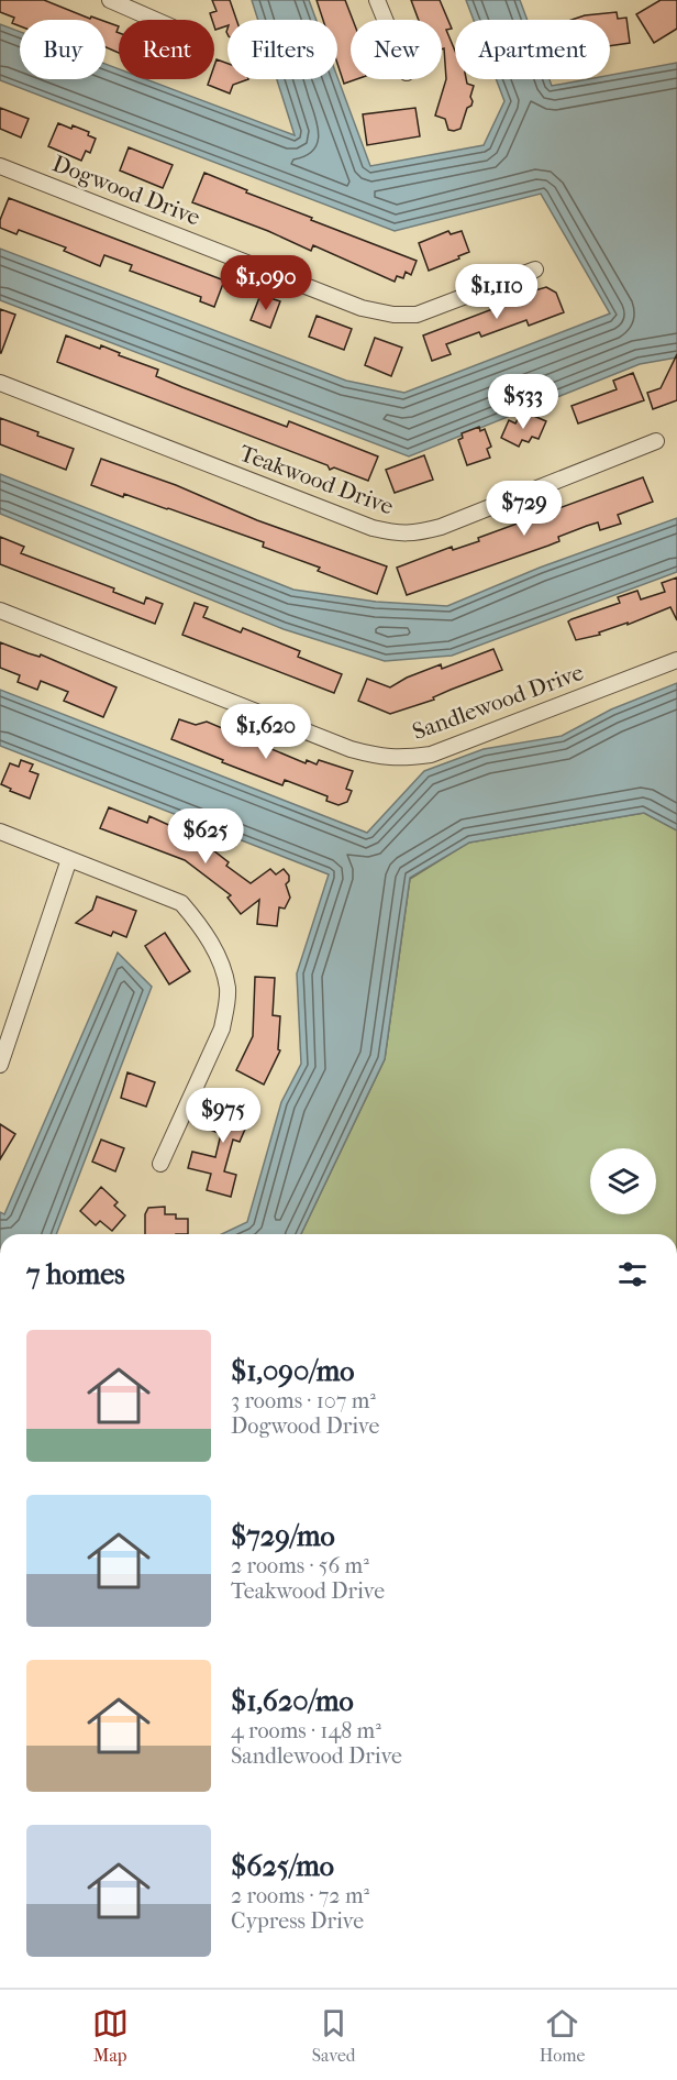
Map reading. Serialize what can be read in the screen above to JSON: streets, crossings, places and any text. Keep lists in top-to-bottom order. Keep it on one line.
{"streets":{"street":["Dogwood Drive","Teakwood Drive","Sandlewood Drive"]},"page":{"chip":["Buy","Rent","Filters","New","Apartment"],"price":["$1,090","$1,110","$533","$729","$1,620","$625","$975"],"heading":"7 homes","list":[{"name":"$1,090/mo","note":"3 rooms · 107 m² · Dogwood Drive"},{"name":"$729/mo","note":"2 rooms · 56 m² · Teakwood Drive"},{"name":"$1,620/mo","note":"4 rooms · 148 m² · Sandlewood Drive"},{"name":"$625/mo","note":"2 rooms · 72 m² · Cypress Drive"}],"tabs":["Map","Saved","Home"]}}
